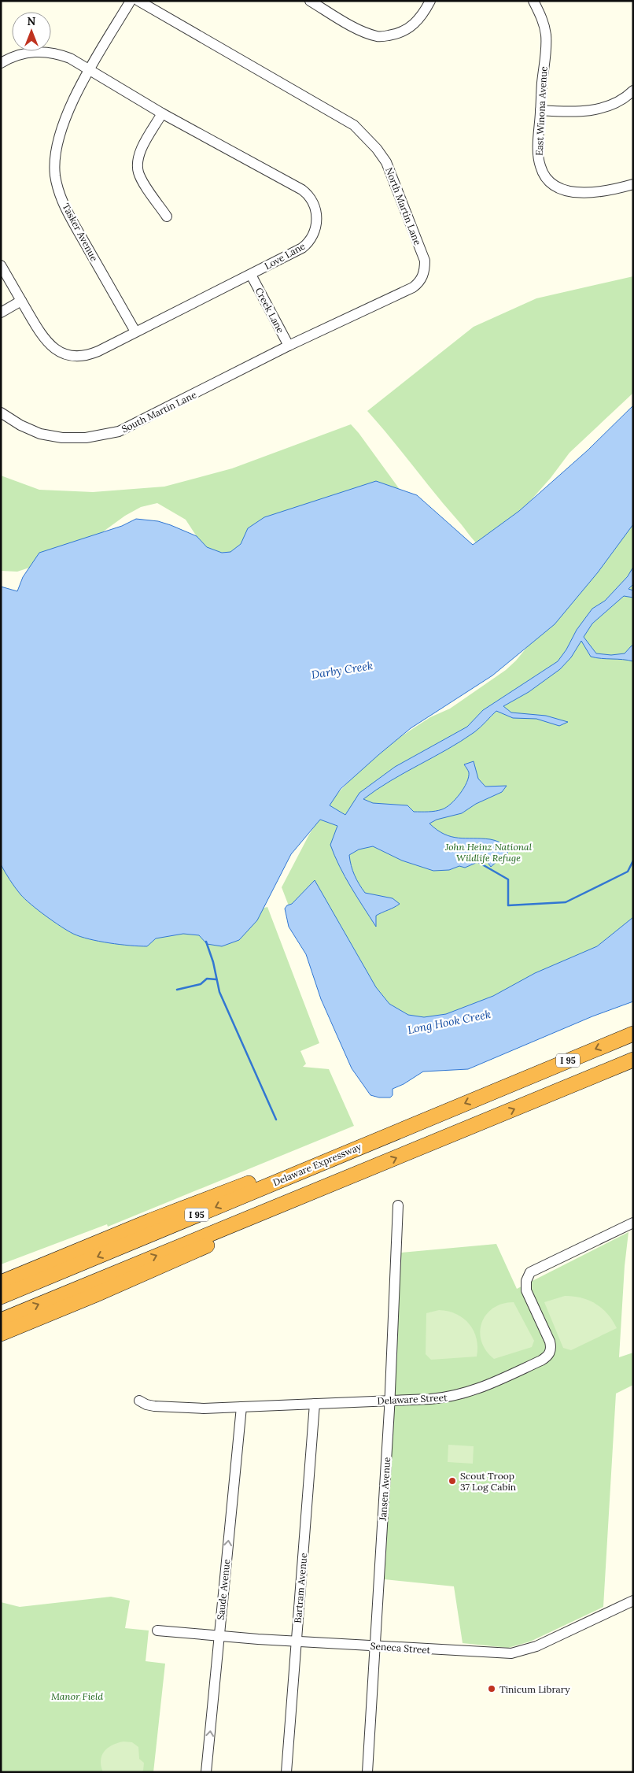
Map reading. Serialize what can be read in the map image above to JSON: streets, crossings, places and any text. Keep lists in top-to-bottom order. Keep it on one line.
{"streets":{"highway":["I 95","Delaware Expressway"],"street":["East Winona Avenue","North Martin Lane","Tasker Avenue","Love Lane","Creek Lane","South Martin Lane","Delaware Street","Jansen Avenue","Bartram Avenue","Saude Avenue","Seneca Street"]},"crossings":[["North Martin Lane","Creek Lane"],["North Martin Lane","South Martin Lane"],["Tasker Avenue","Love Lane"],["Love Lane","Creek Lane"],["Creek Lane","South Martin Lane"],["Delaware Street","Jansen Avenue"],["Delaware Street","Bartram Avenue"],["Delaware Street","Saude Avenue"],["Jansen Avenue","Seneca Street"],["Bartram Avenue","Seneca Street"],["Saude Avenue","Seneca Street"]],"one_way":["Saude Avenue"],"water":["Darby Creek","Long Hook Creek"],"parks":["John Heinz National Wildlife Refuge","Manor Field"],"places":["Scout Troop 37 Log Cabin","Tinicum Library"],"north":"top"}
